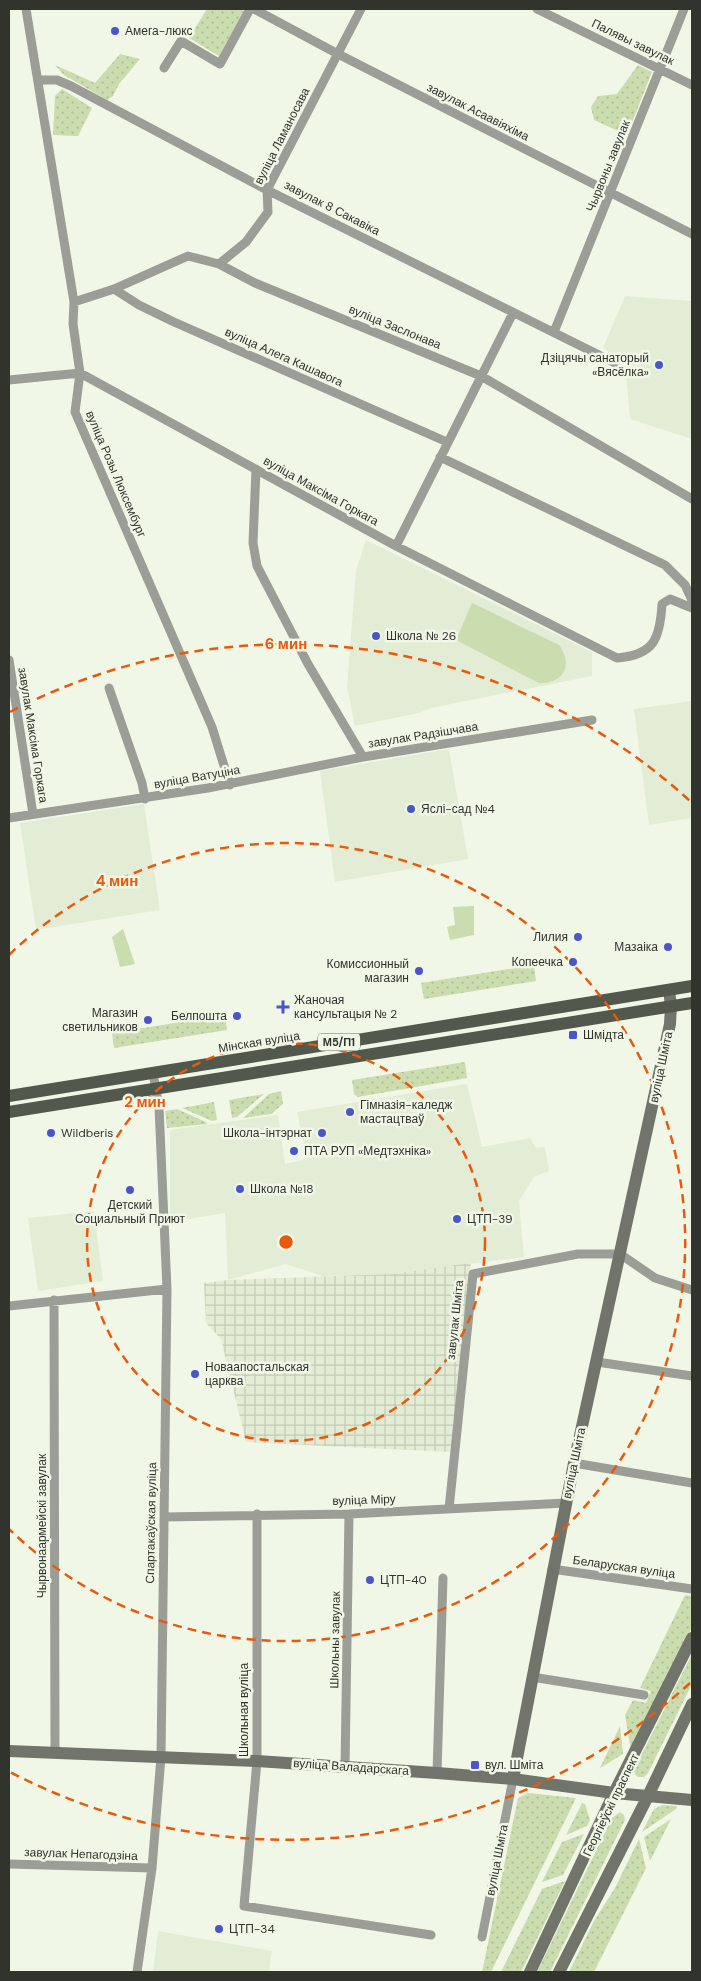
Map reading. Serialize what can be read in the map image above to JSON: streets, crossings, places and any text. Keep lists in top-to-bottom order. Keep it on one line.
{"streets":{"main road":["Мінская вуліца","М5/П1","вуліца Шміта","вуліца Валадарскага","Георгіеўскі праспект"],"street":["Палявы завулак","завулак Асаавіяхіма","вуліца Ламаносава","Чырвоны завулак","завулак 8 Сакавіка","вуліца Заслонава","вуліца Алега Кашавога","вуліца Розы Люксембург","вуліца Максіма Горкага","завулак Максіма Горкага","завулак Радзішчава","вуліца Ватуціна","завулак Шміта","вуліца Міру","Спартакаўская вуліца","Чырвонаармейскі завулак","Беларуская вуліца","Школьны завулак","Школьная вуліца","завулак Непагодзіна"]},"crossings":[["Палявы завулак","Чырвоны завулак"],["завулак Асаавіяхіма","вуліца Ламаносава"],["завулак Асаавіяхіма","Чырвоны завулак"],["вуліца Ламаносава","завулак 8 Сакавіка"],["вуліца Ламаносава","вуліца Заслонава"],["Чырвоны завулак","завулак 8 Сакавіка"],["завулак 8 Сакавіка","вуліца Розы Люксембург"],["вуліца Заслонава","вуліца Алега Кашавога"],["вуліца Заслонава","вуліца Розы Люксембург"],["вуліца Розы Люксембург","вуліца Максіма Горкага"],["вуліца Розы Люксембург","вуліца Ватуціна"],["вуліца Максіма Горкага","завулак Радзішчава"],["завулак Максіма Горкага","вуліца Ватуціна"],["завулак Радзішчава","вуліца Ватуціна"],["Мінская вуліца","вуліца Шміта"],["Мінская вуліца","Спартакаўская вуліца"],["М5/П1","вуліца Шміта"],["М5/П1","Спартакаўская вуліца"],["вуліца Шміта","завулак Шміта"],["вуліца Шміта","вуліца Міру"],["вуліца Шміта","Беларуская вуліца"],["вуліца Шміта","вуліца Валадарскага"],["завулак Шміта","вуліца Міру"],["вуліца Міру","Спартакаўская вуліца"],["вуліца Міру","Школьны завулак"],["вуліца Міру","Школьная вуліца"],["Спартакаўская вуліца","вуліца Валадарскага"],["Спартакаўская вуліца","завулак Непагодзіна"],["Чырвонаармейскі завулак","вуліца Валадарскага"],["Школьны завулак","вуліца Валадарскага"],["Школьная вуліца","вуліца Валадарскага"],["вуліца Валадарскага","Георгіеўскі праспект"]],"places":{"other":["Амега-люкс","Дзіцячы санаторый «Вясёлка»","Школа № 26","Яслі-сад №4","Лилия","Мазаіка","Копеечка","Комиссионный магазин","Белпошта","Магазин светильников","Гімназія-каледж мастацтваў","Wildberis","Школа-інтэрнат","ПТА РУП «Медтэхніка»","Школа №18","Детский Социальный Приют","ЦТП-39","Новаапостальская царква","ЦТП-40","ЦТП-34"],"health":["Жаночая кансультацыя № 2"],"transit":["Шмідта","вул. Шміта"]},"rings":["6 мин","4 мин","2 мин"]}
